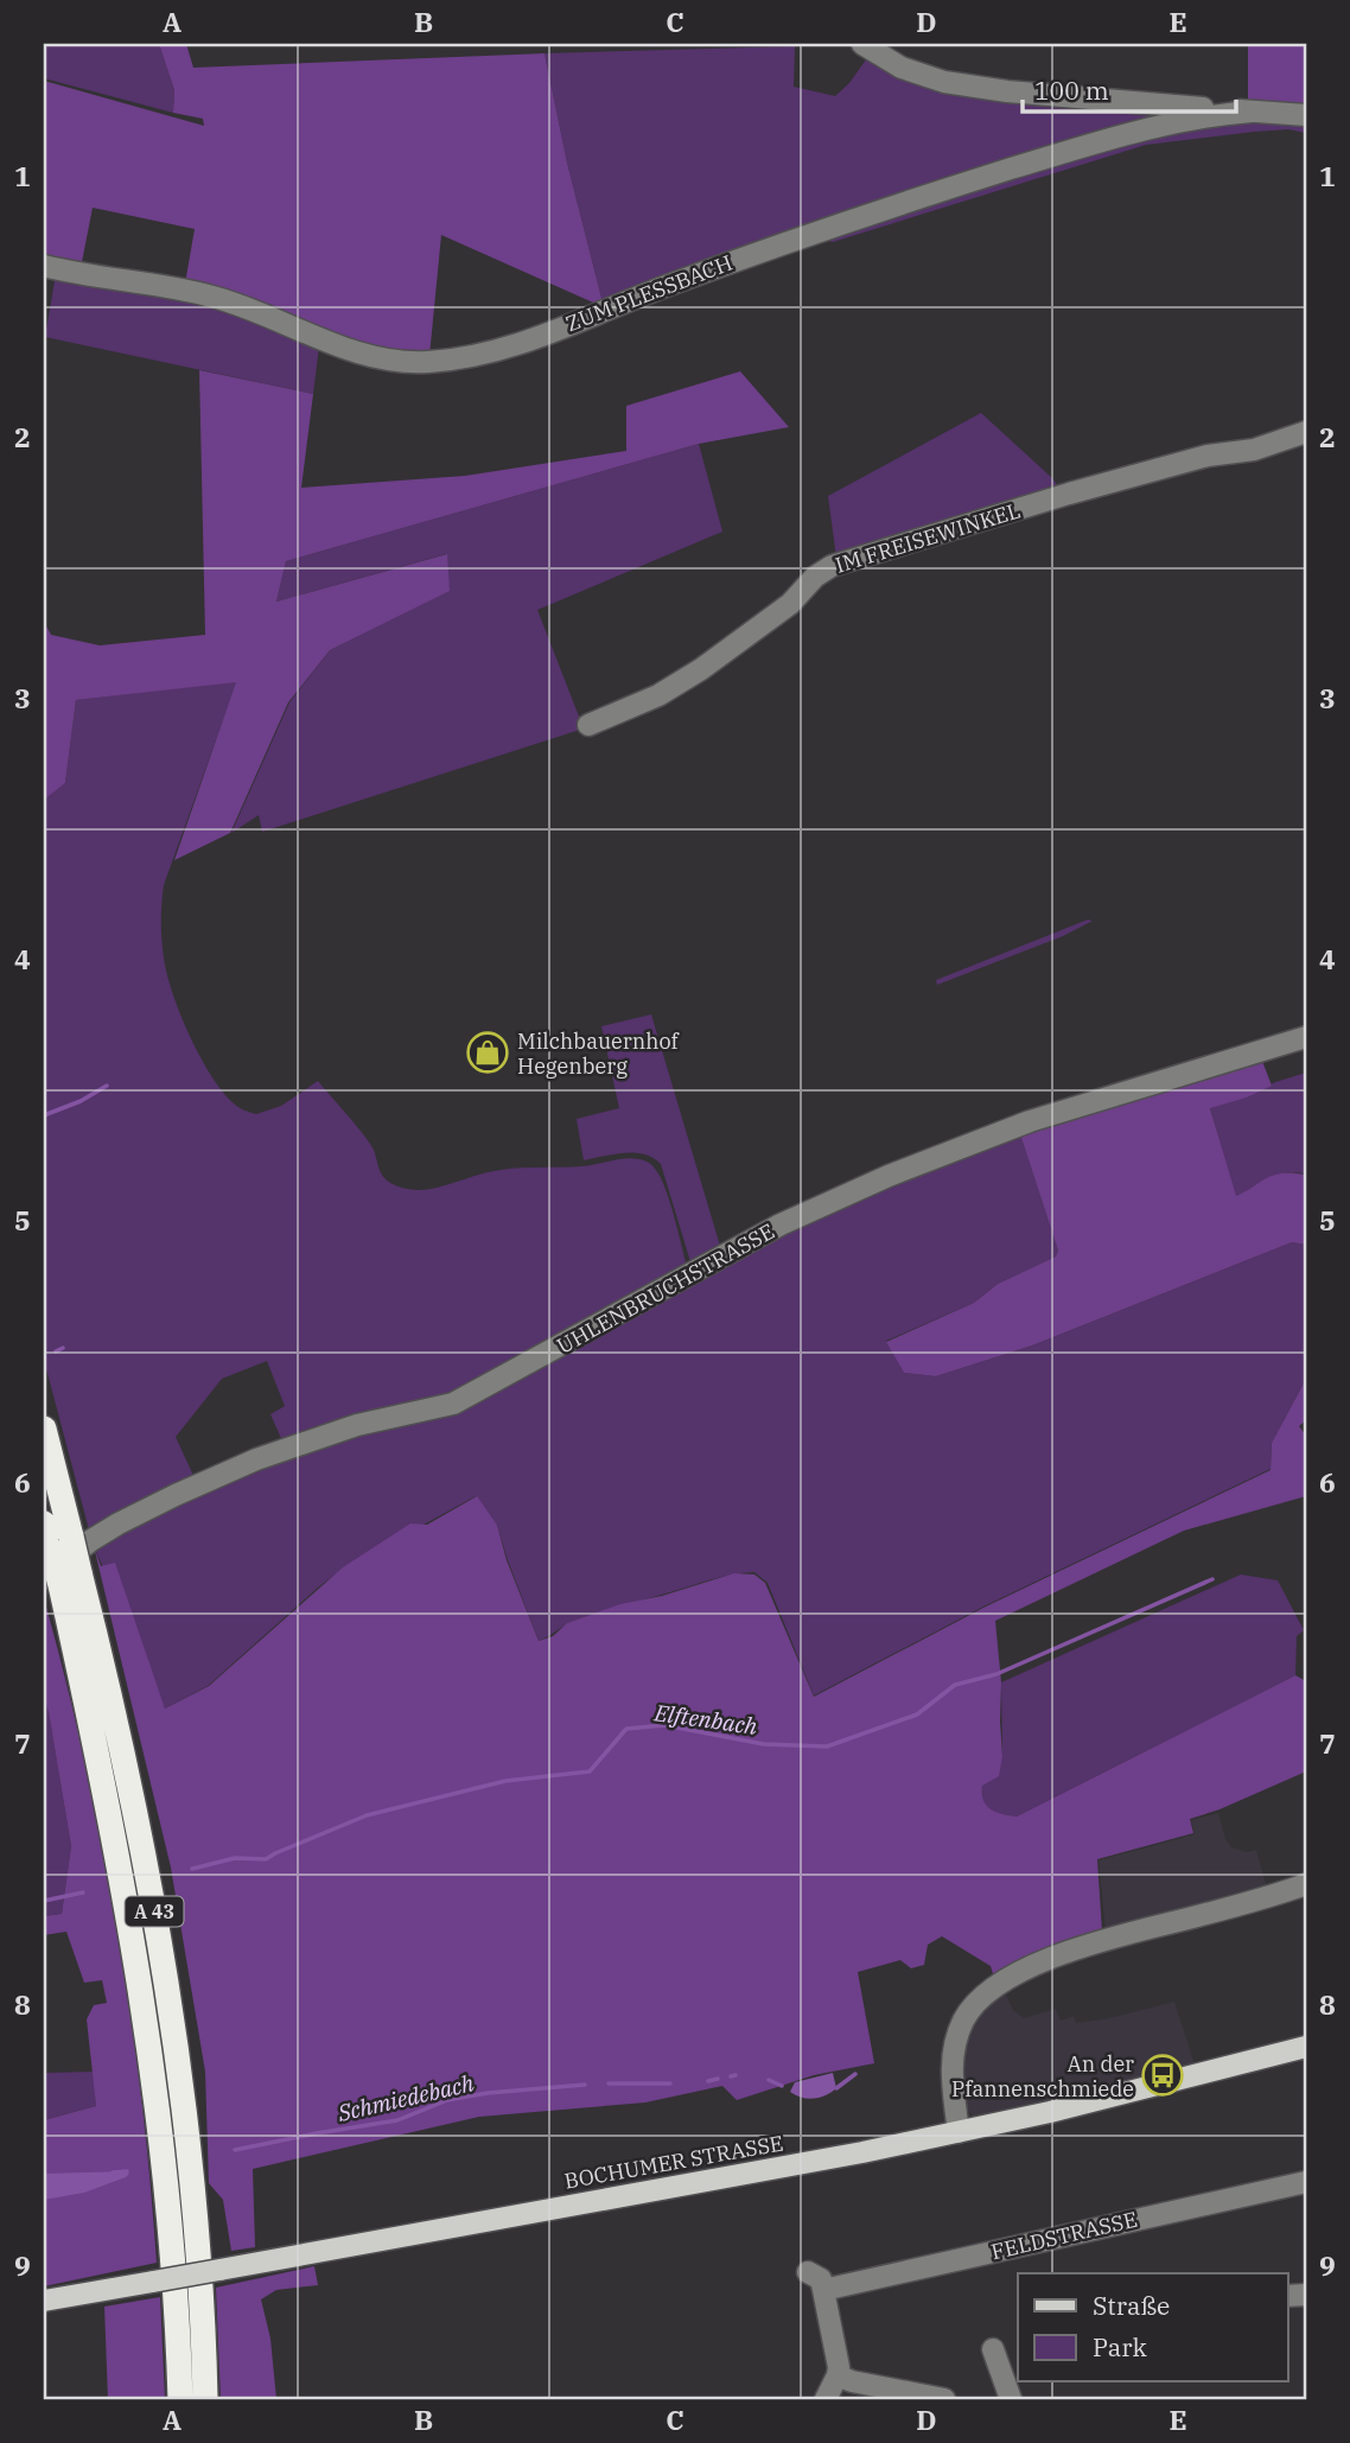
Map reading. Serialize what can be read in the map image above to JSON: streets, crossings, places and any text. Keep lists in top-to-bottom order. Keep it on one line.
{"streets":{"highway":["A 43"],"main road":["BOCHUMER STRASSE"],"street":["ZUM PLESSBACH","IM FREISEWINKEL","UHLENBRUCHSTRASSE","FELDSTRASSE"]},"crossings":[["UHLENBRUCHSTRASSE","A 43"]],"water":["Elftenbach","Schmiedebach"],"places":{"shop":["Milchbauernhof Hegenberg"],"bus stop":["An der Pfannenschmiede"]},"legend":["Straße","Park"],"scale_bar":"100 m","grid":{"columns":["A","B","C","D","E"],"rows":["1","2","3","4","5","6","7","8","9"]}}
